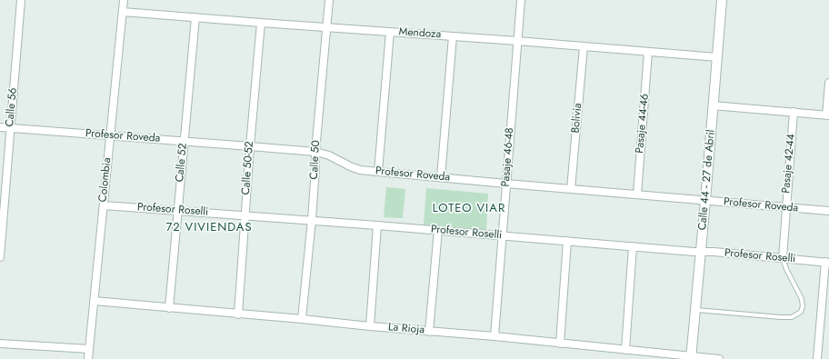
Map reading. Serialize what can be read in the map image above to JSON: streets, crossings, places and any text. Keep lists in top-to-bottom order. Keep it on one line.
{"streets":{"street":["Mendoza","Calle 56","Bolivia","Pasaje 44-46","Profesor Roveda","Pasaje 46-48","Calle 50","Calle 52","Pasaje 42-44","Calle 50-52","Colombia","Calle 44 - 27 de Abril","Profesor Roselli","La Rioja"]},"crossings":[["Mendoza","Bolivia"],["Mendoza","Pasaje 44-46"],["Mendoza","Pasaje 46-48"],["Mendoza","Calle 50"],["Mendoza","Calle 52"],["Mendoza","Calle 50-52"],["Mendoza","Colombia"],["Mendoza","Calle 44 - 27 de Abril"],["Calle 56","Profesor Roveda"],["Bolivia","Profesor Roveda"],["Pasaje 44-46","Profesor Roveda"],["Profesor Roveda","Pasaje 46-48"],["Profesor Roveda","Calle 50"],["Profesor Roveda","Calle 52"],["Profesor Roveda","Pasaje 42-44"],["Profesor Roveda","Calle 50-52"],["Profesor Roveda","Colombia"],["Profesor Roveda","Calle 44 - 27 de Abril"],["Pasaje 46-48","Profesor Roselli"],["Pasaje 46-48","La Rioja"],["Calle 50","Profesor Roselli"],["Calle 50","La Rioja"],["Calle 52","Profesor Roselli"],["Calle 52","La Rioja"],["Pasaje 42-44","Profesor Roselli"],["Calle 50-52","Profesor Roselli"],["Calle 50-52","La Rioja"],["Colombia","Profesor Roselli"],["Colombia","La Rioja"],["Calle 44 - 27 de Abril","Profesor Roselli"],["Calle 44 - 27 de Abril","La Rioja"]],"districts":["LOTEO VIAR","72 VIVIENDAS"]}
